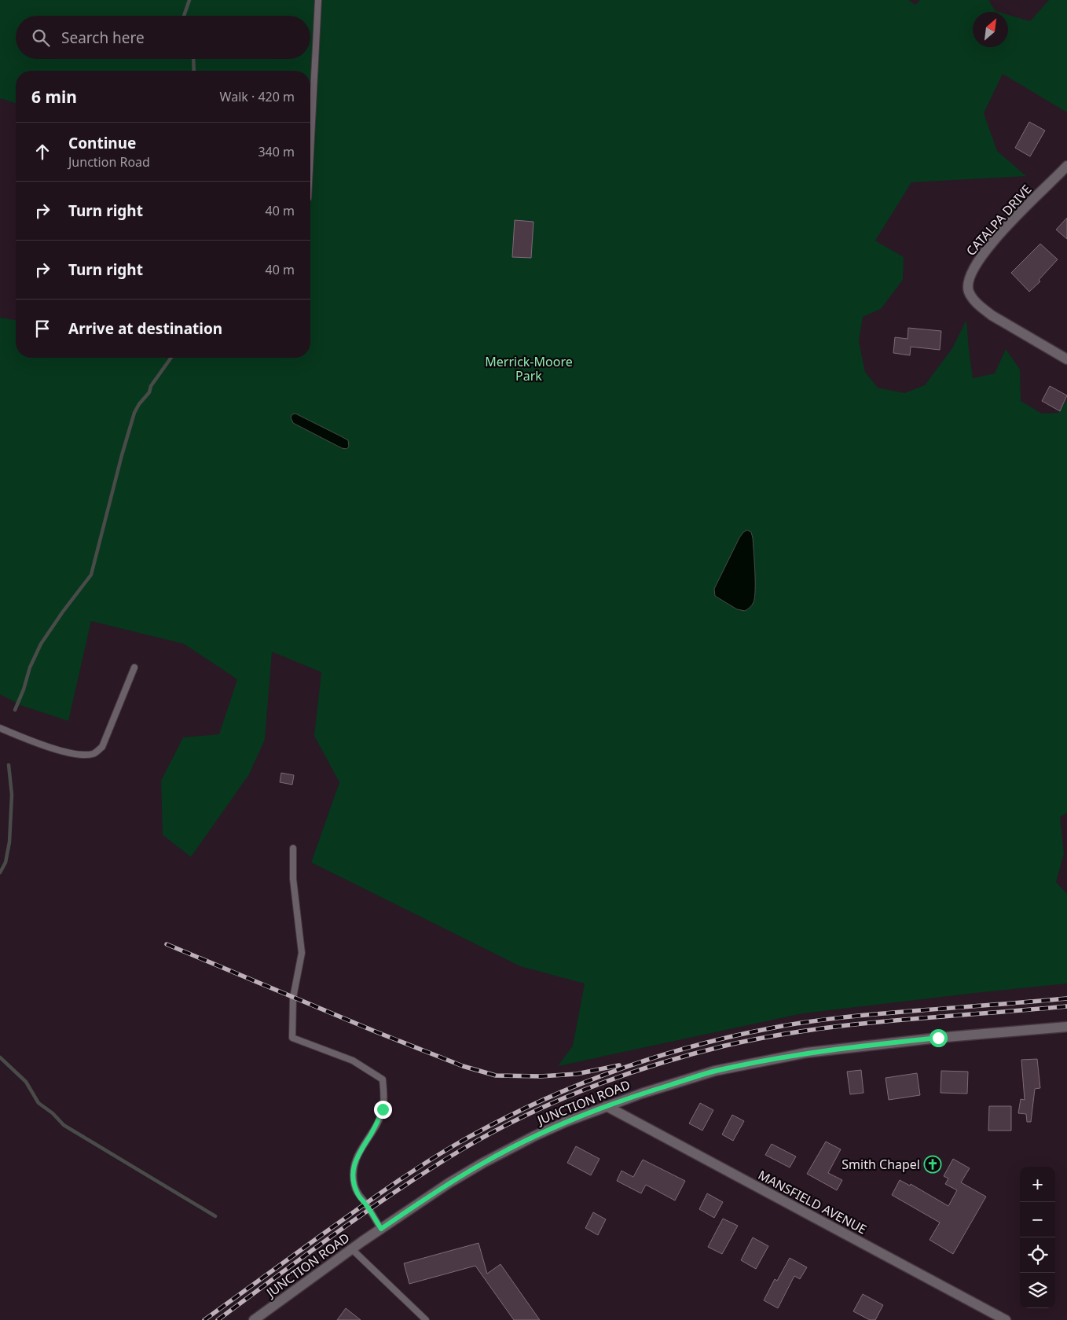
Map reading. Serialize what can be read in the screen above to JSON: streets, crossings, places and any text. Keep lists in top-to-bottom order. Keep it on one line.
{"streets":{"street":["CATALPA DRIVE","JUNCTION ROAD","MANSFIELD AVENUE"]},"crossings":[["JUNCTION ROAD","MANSFIELD AVENUE"]],"parks":["Merrick-Moore Park"],"places":{"church":["Smith Chapel"]},"north":"top right","page":{"search":"Search here","heading":["6 min","Walk · 420 m"],"list":[["Continue","Junction Road","340 m"],["Turn right","40 m"],["Turn right","40 m"],"Arrive at destination"],"map_buttons":["+","−"]}}
